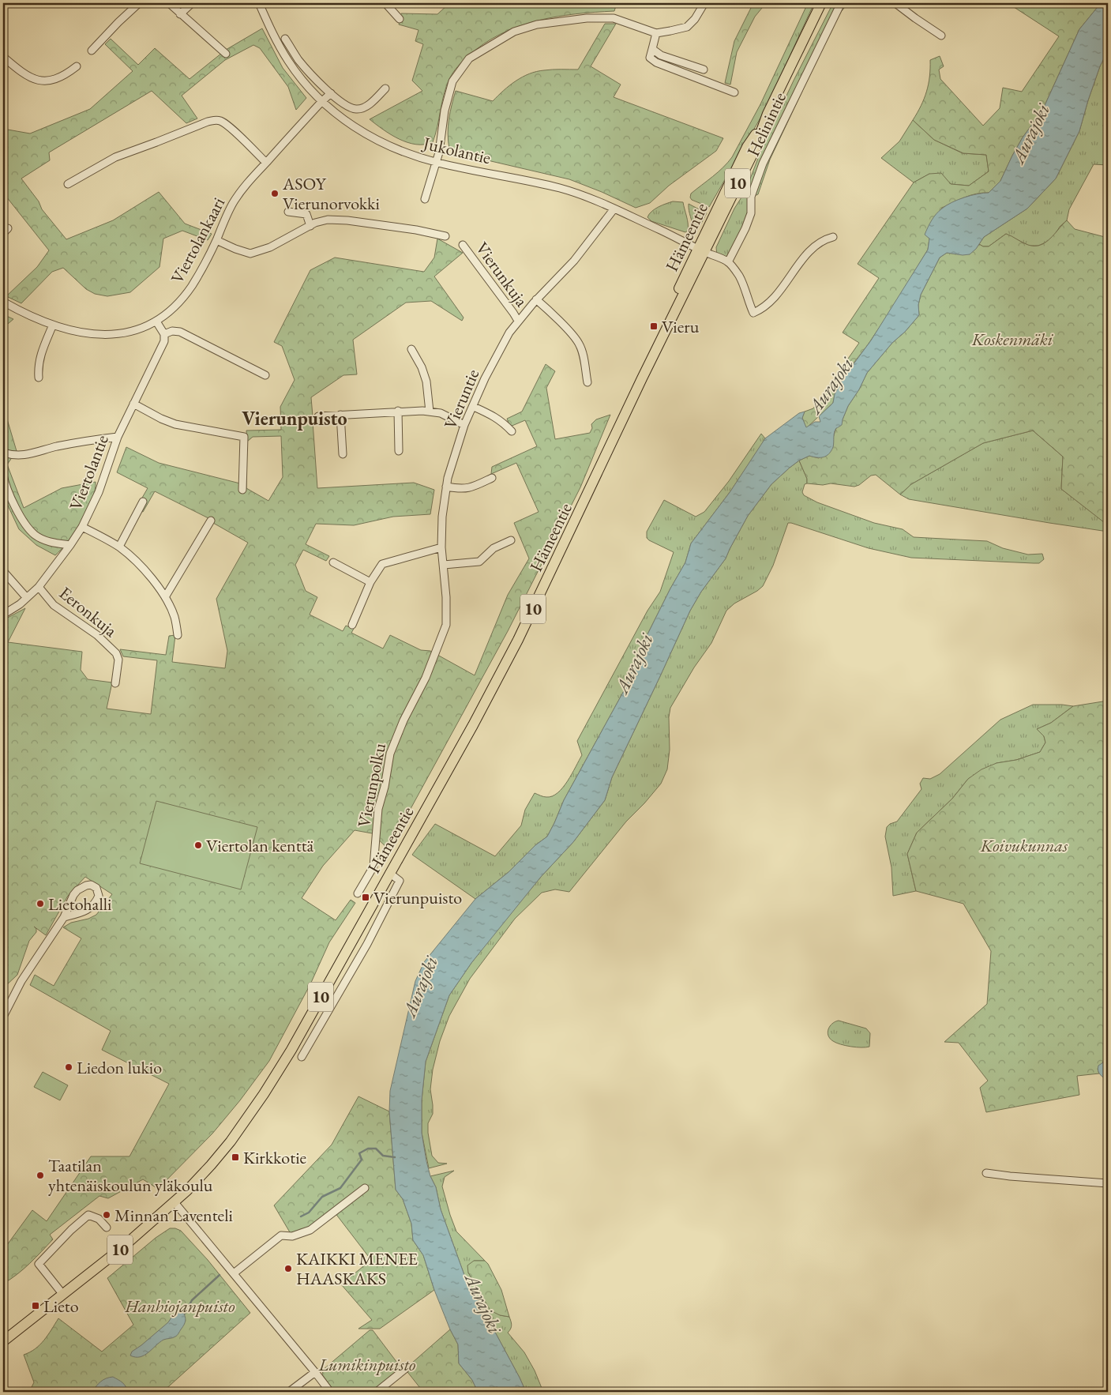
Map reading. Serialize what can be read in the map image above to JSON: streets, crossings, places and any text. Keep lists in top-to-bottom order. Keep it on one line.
{"streets":{"highway":["10","Hämeentie"],"street":["Helinintie","Jukolantie","Viertolankaari","Vierunkuja","Vieruntie","Viertolantie","Eeronkuja","Vierunpolku"]},"crossings":[["Helinintie","Jukolantie"],["Jukolantie","Hämeentie"],["Jukolantie","Viertolankaari"],["Jukolantie","Vieruntie"],["Vierunkuja","Vieruntie"],["Vieruntie","Vierunpolku"],["Viertolantie","Eeronkuja"]],"districts":["Vierunpuisto"],"water":["Aurajoki"],"parks":["Koskenmäki","Koivukunnas","Hanhiojanpuisto","Lumikinpuisto"],"places":{"other":["ASOY Vierunorvokki","Viertolan kenttä","Lietohalli","Liedon lukio","Taatilan yhtenäiskoulun yläkoulu","Minnan Laventeli","KAIKKI MENEE HAASKAKS"],"transit":["Vieru","Vierunpuisto","Kirkkotie","Lieto"]}}
